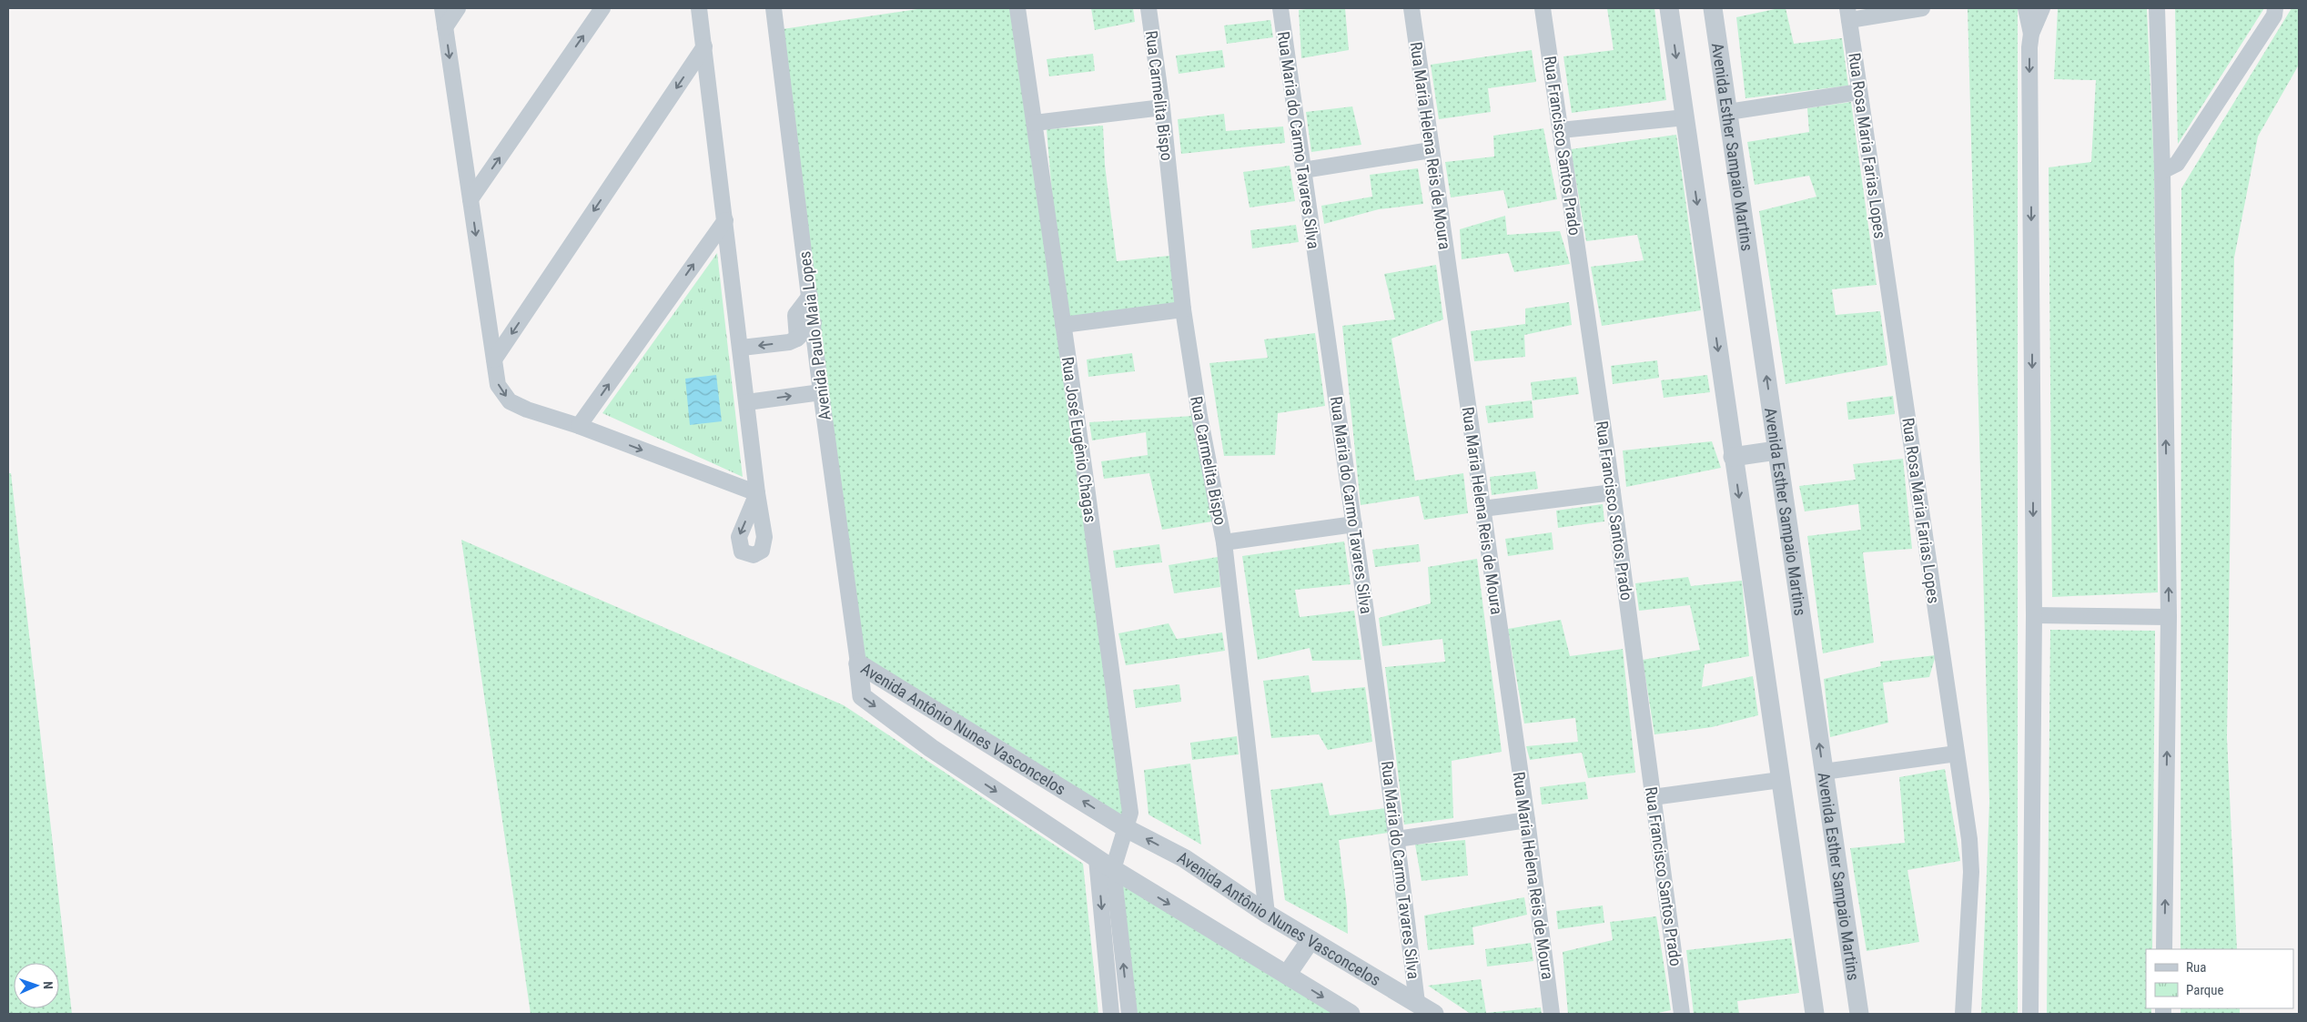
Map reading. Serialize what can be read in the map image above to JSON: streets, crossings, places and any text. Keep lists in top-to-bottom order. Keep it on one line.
{"streets":{"street":["Rua Carmelita Bispo","Rua Maria do Carmo Tavares Silva","Rua Maria Helena Reis de Moura","Rua Francisco Santos Prado","Rua Rosa Maria Farias Lopes","Avenida Esther Sampaio Martins","Avenida Paulo Maia Lopes","Rua José Eugênio Chagas","Avenida Antônio Nunes Vasconcelos"]},"crossings":[["Rua Carmelita Bispo","Avenida Antônio Nunes Vasconcelos"],["Rua Maria do Carmo Tavares Silva","Avenida Antônio Nunes Vasconcelos"],["Avenida Paulo Maia Lopes","Avenida Antônio Nunes Vasconcelos"],["Rua José Eugênio Chagas","Avenida Antônio Nunes Vasconcelos"]],"legend":["Rua","Parque"],"north":"right"}
